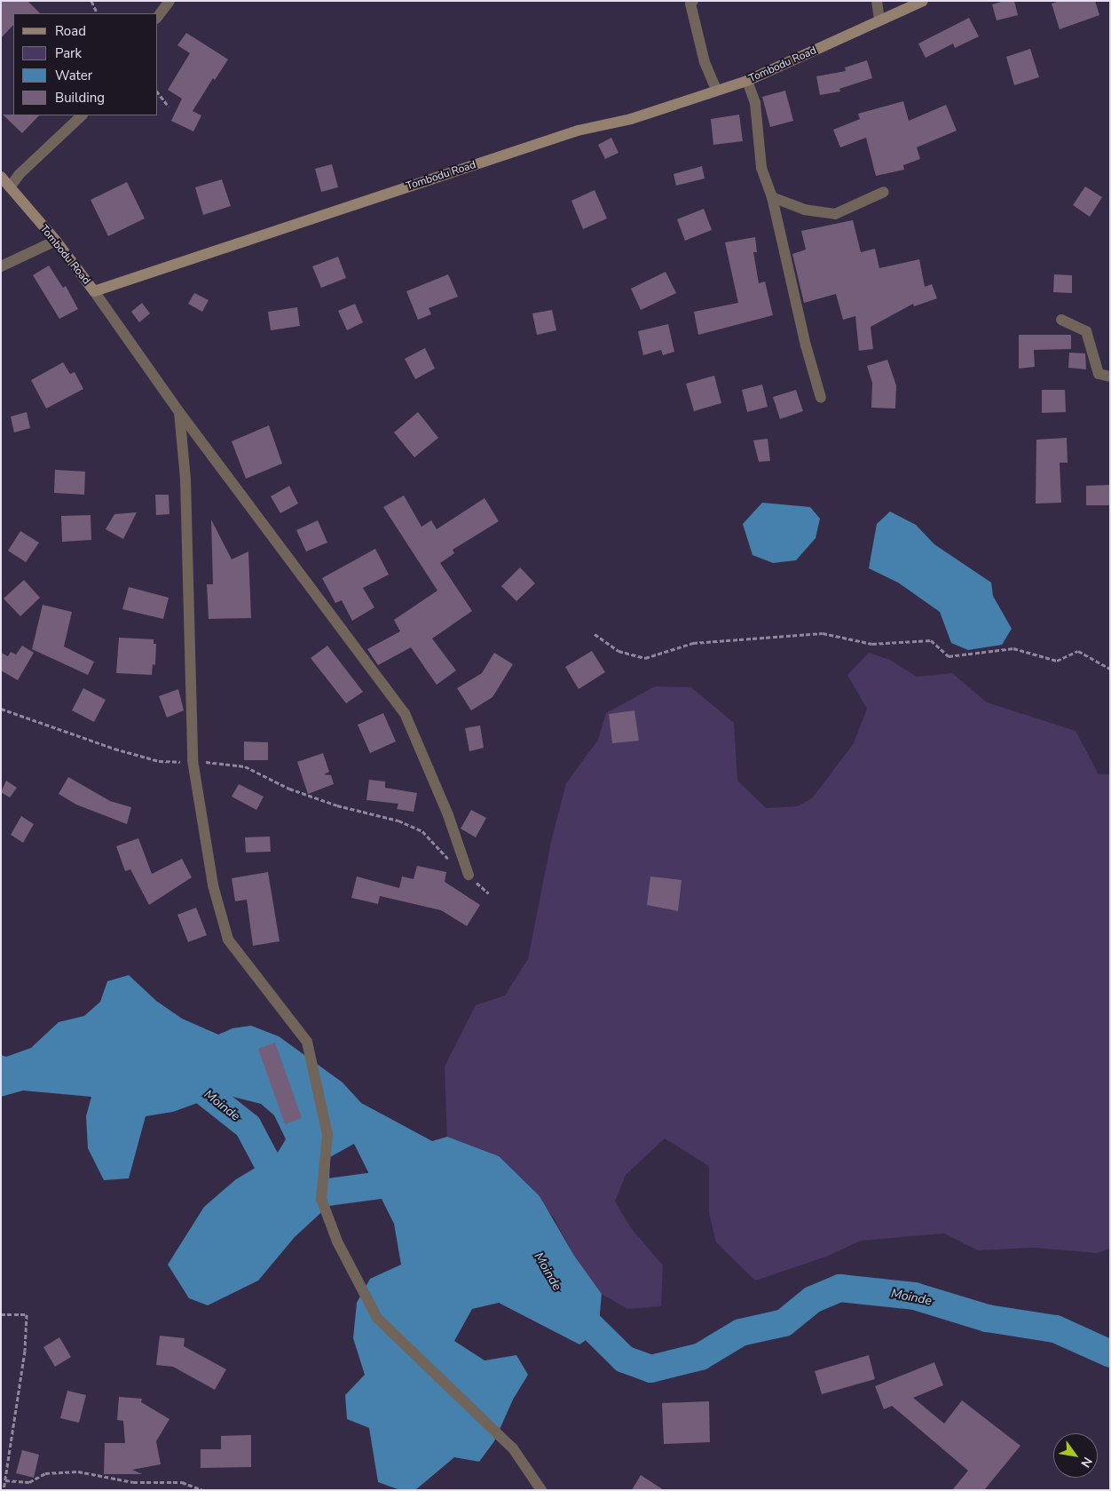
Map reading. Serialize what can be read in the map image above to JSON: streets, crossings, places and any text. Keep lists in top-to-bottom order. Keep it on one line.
{"streets":{"main road":["Tombodu Road"]},"water":["Moinde"],"legend":["Road","Park","Water","Building"],"north":"bottom right"}
